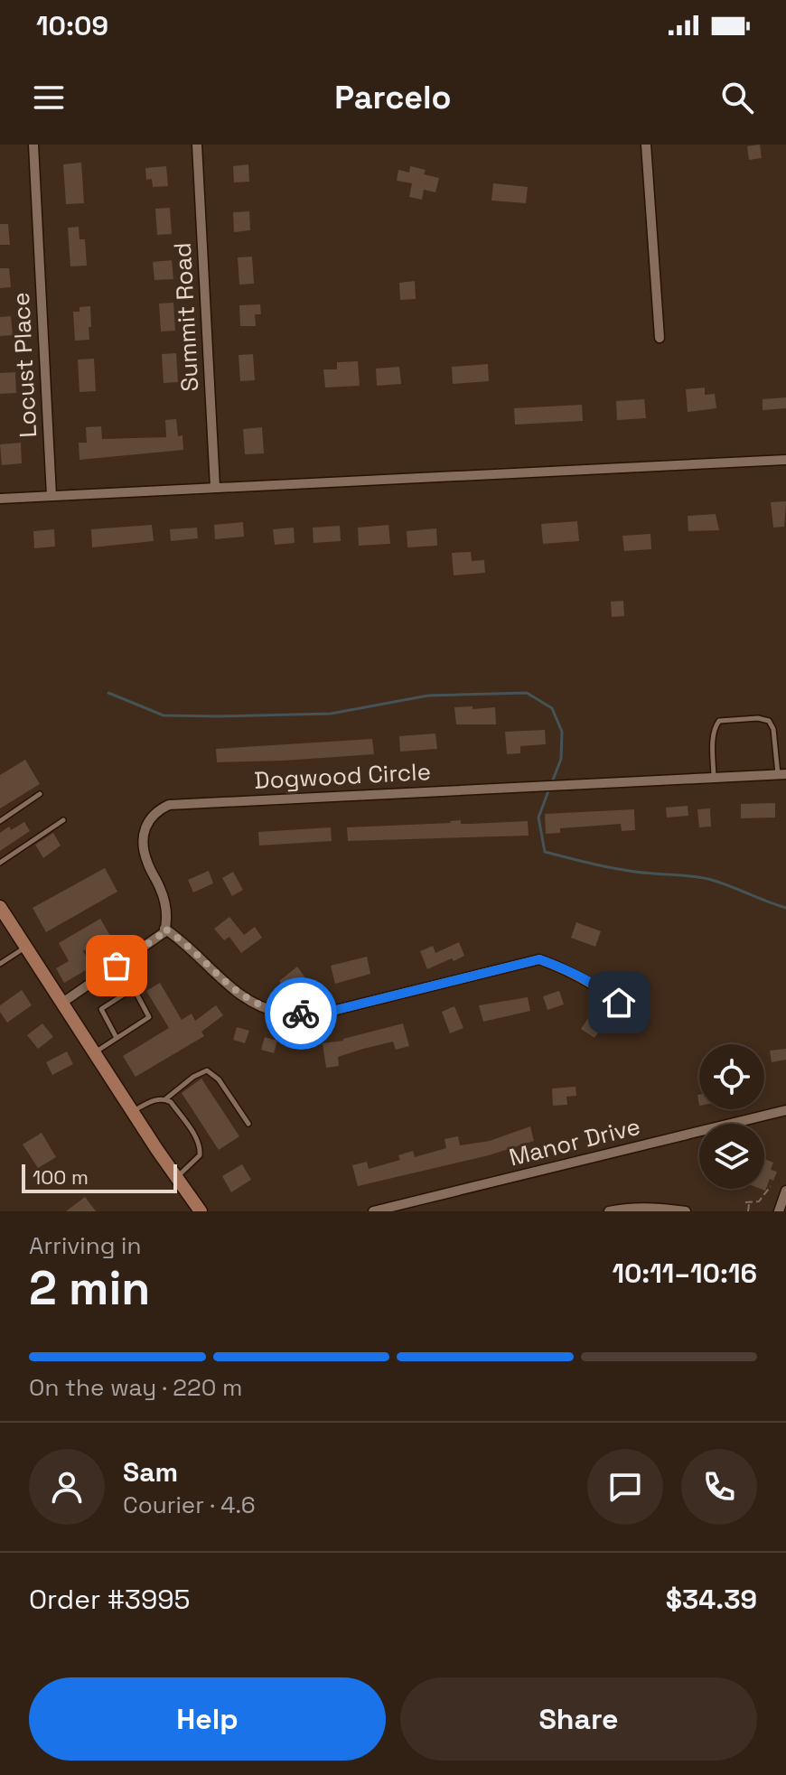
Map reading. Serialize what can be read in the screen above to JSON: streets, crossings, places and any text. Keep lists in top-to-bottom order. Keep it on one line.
{"streets":{"street":["Summit Road","Locust Place","Dogwood Circle","Manor Drive"]},"scale_bar":"100 m","page":{"status":"10:09","header":"Parcelo","scale":"100 m","heading":["2 min","Arriving in","10:11–10:16"],"panel":["Sam","Courier · 4.6","Order #3995","$34.39"],"bar":"On the way · 220 m","buttons":["Help","Share"]}}
